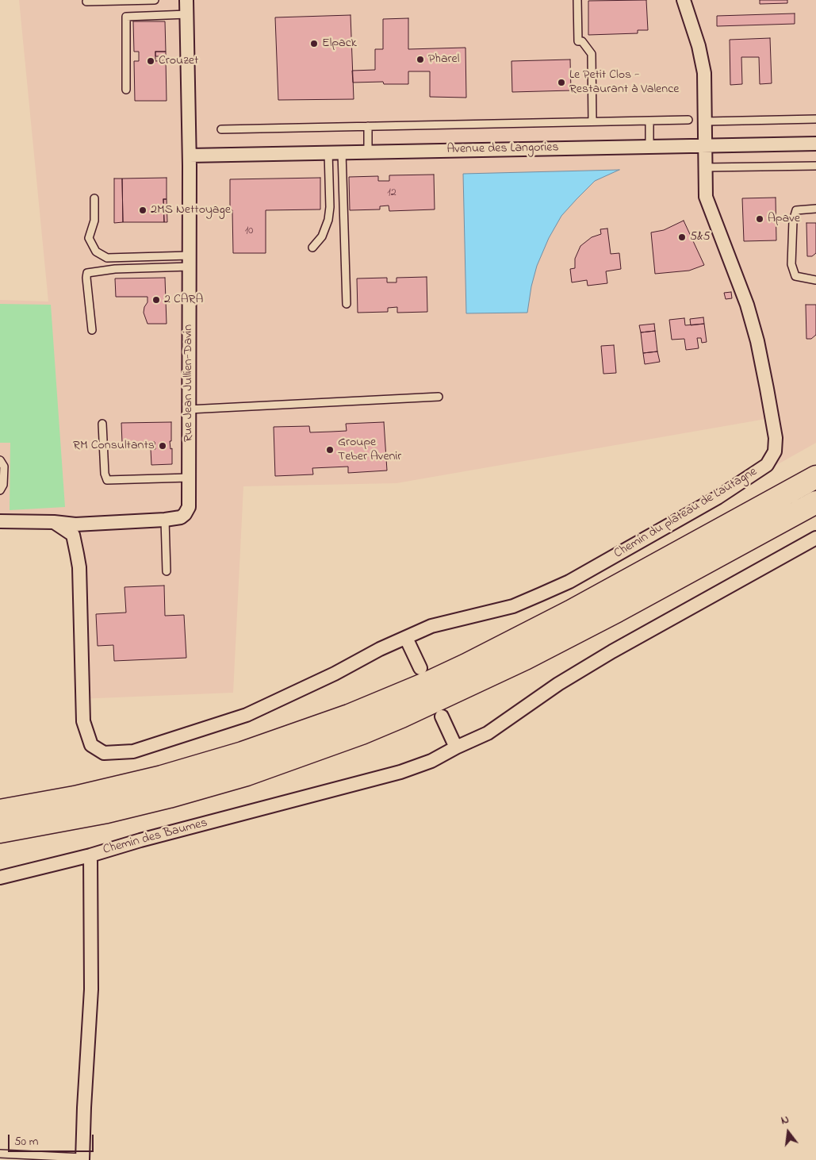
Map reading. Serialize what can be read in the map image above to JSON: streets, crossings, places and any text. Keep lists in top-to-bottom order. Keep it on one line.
{"streets":{"street":["Avenue des Langories","Rue Jean Jullien-Davin","Chemin du plateau de Lautagne","Chemin des Baumes"]},"crossings":[["Avenue des Langories","Rue Jean Jullien-Davin"],["Avenue des Langories","Chemin du plateau de Lautagne"]],"places":["Elpack","Pharel","Crouzet","Le Petit Clos - Restaurant à Valence","2MS Nettoyage","Apave","5&5","2 CARA","RM Consultants","Groupe Teber Avenir"],"house_numbers":["12","10"],"scale_bar":"50 m","north":"top"}
